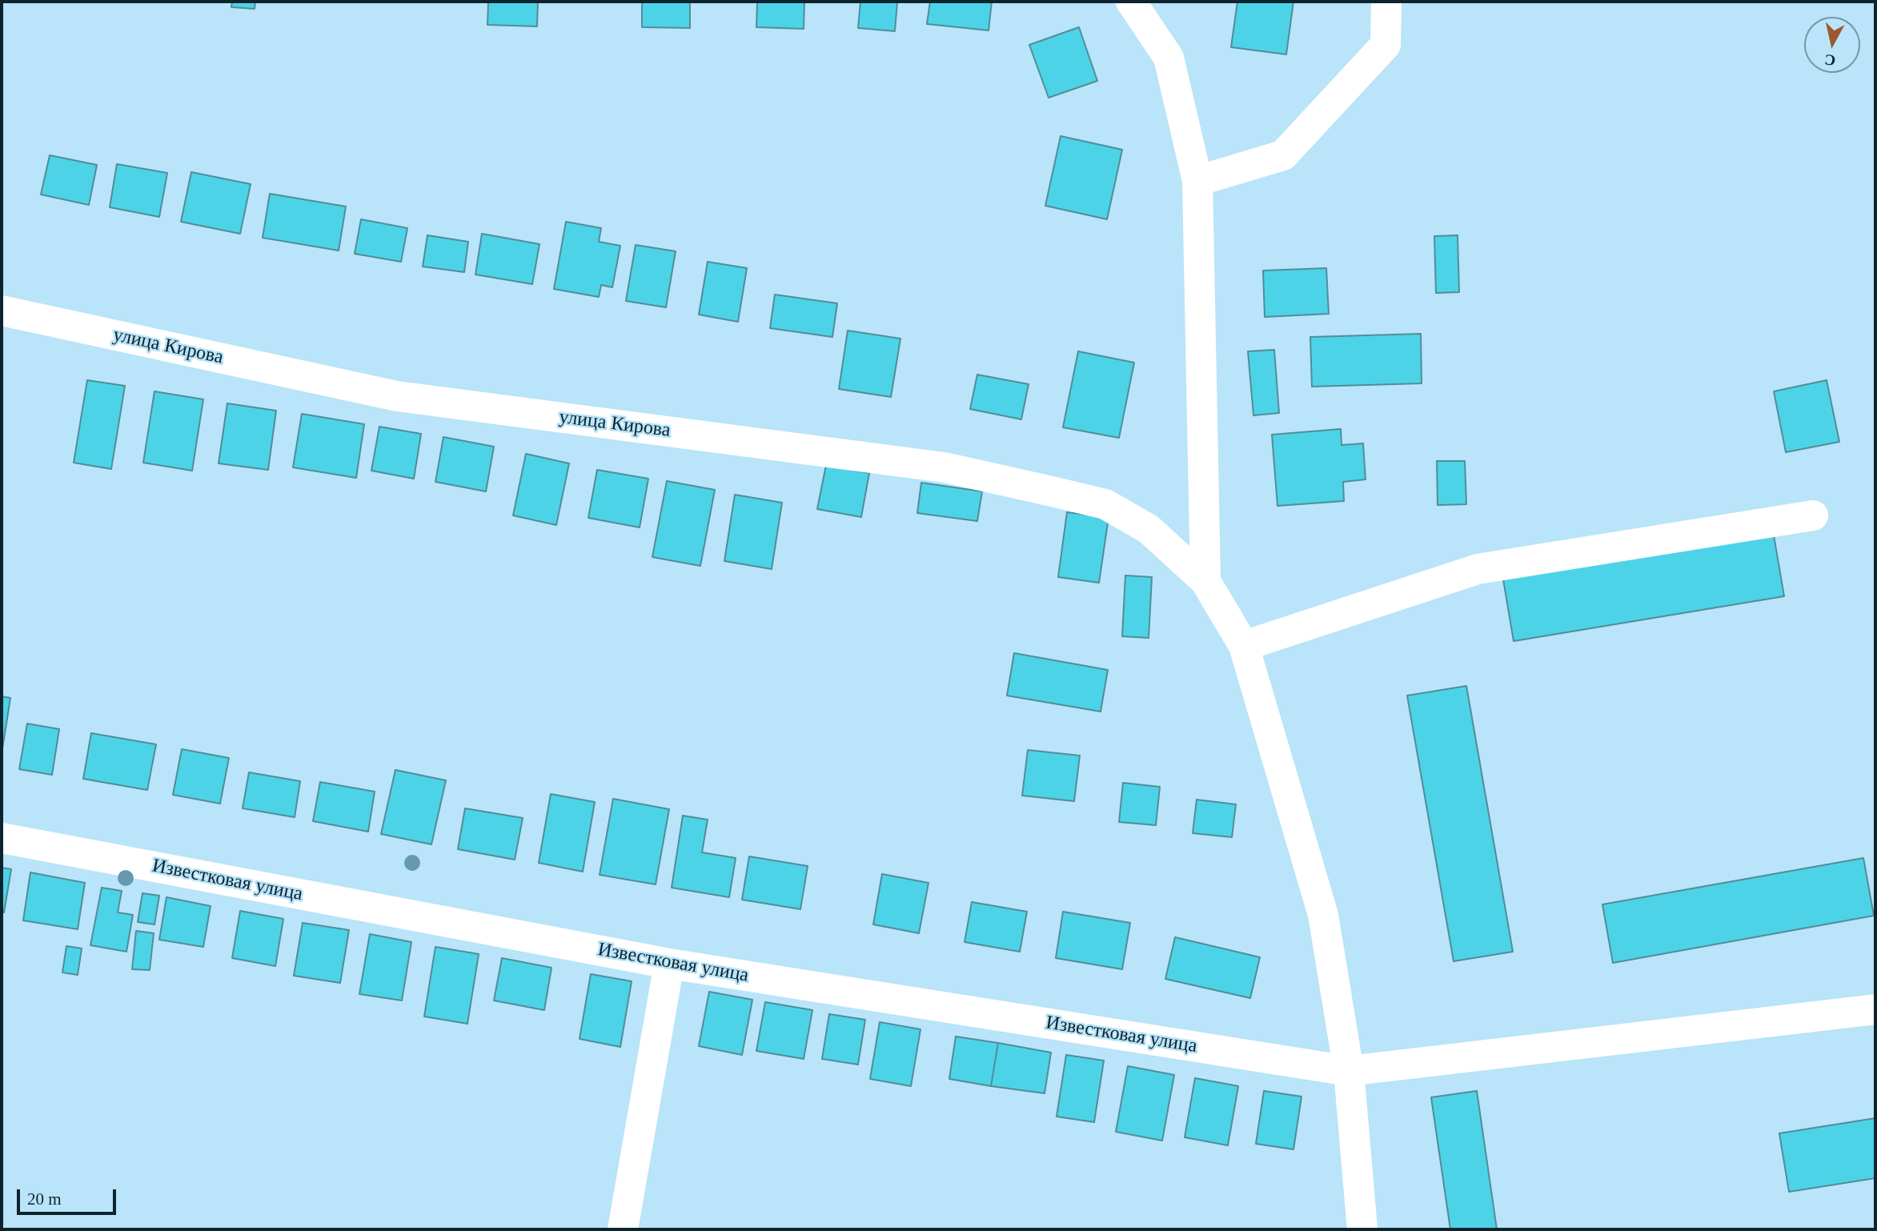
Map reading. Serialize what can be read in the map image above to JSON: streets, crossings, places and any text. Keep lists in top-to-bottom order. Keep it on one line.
{"streets":{"street":["улица Кирова","Известковая улица"]},"scale_bar":"20 m","north":"bottom"}
